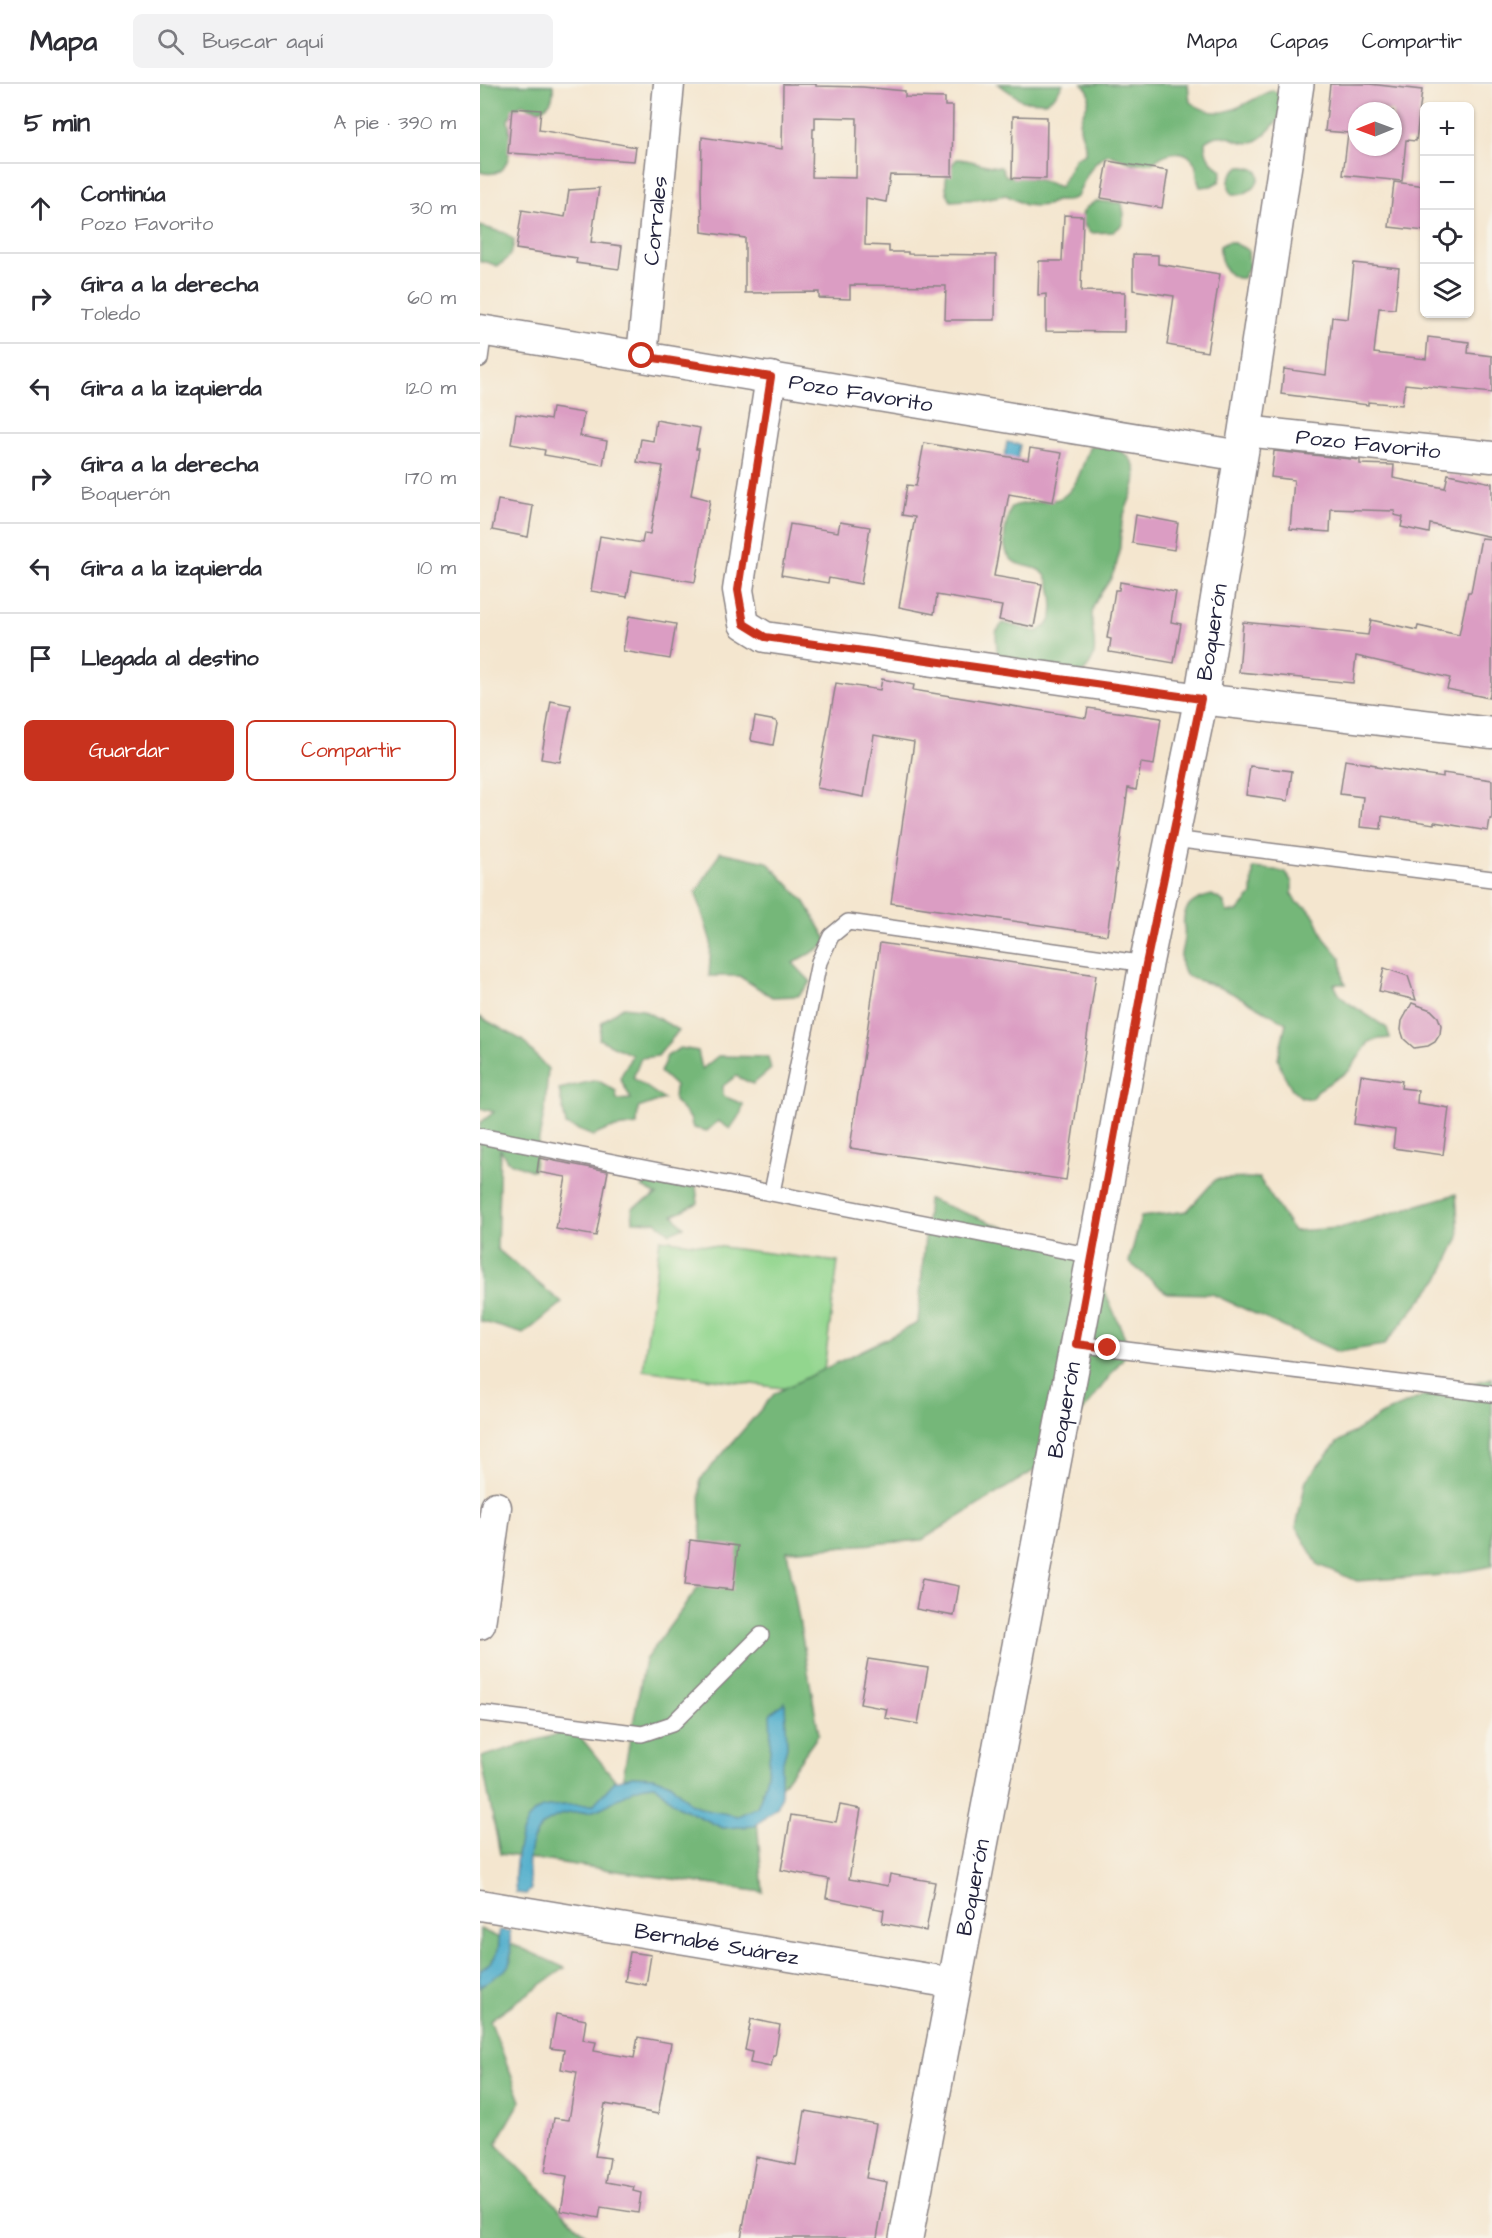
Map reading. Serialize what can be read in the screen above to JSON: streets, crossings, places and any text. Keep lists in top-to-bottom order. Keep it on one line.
{"streets":{"street":["Corrales","Pozo Favorito","Boquerón","Bernabé Suárez"]},"crossings":[["Corrales","Pozo Favorito"],["Pozo Favorito","Boquerón"],["Boquerón","Bernabé Suárez"]],"north":"left","page":{"header":"Mapa","search":"Buscar aquí","nav":["Mapa","Capas","Compartir"],"heading":["5 min","A pie · 390 m"],"map_buttons":["+","−"],"list":[["Continúa","Pozo Favorito","30 m"],["Gira a la derecha","Toledo","60 m"],["Gira a la izquierda","120 m"],["Gira a la derecha","Boquerón","170 m"],["Gira a la izquierda","10 m"],"Llegada al destino"],"buttons":["Guardar","Compartir"]}}
